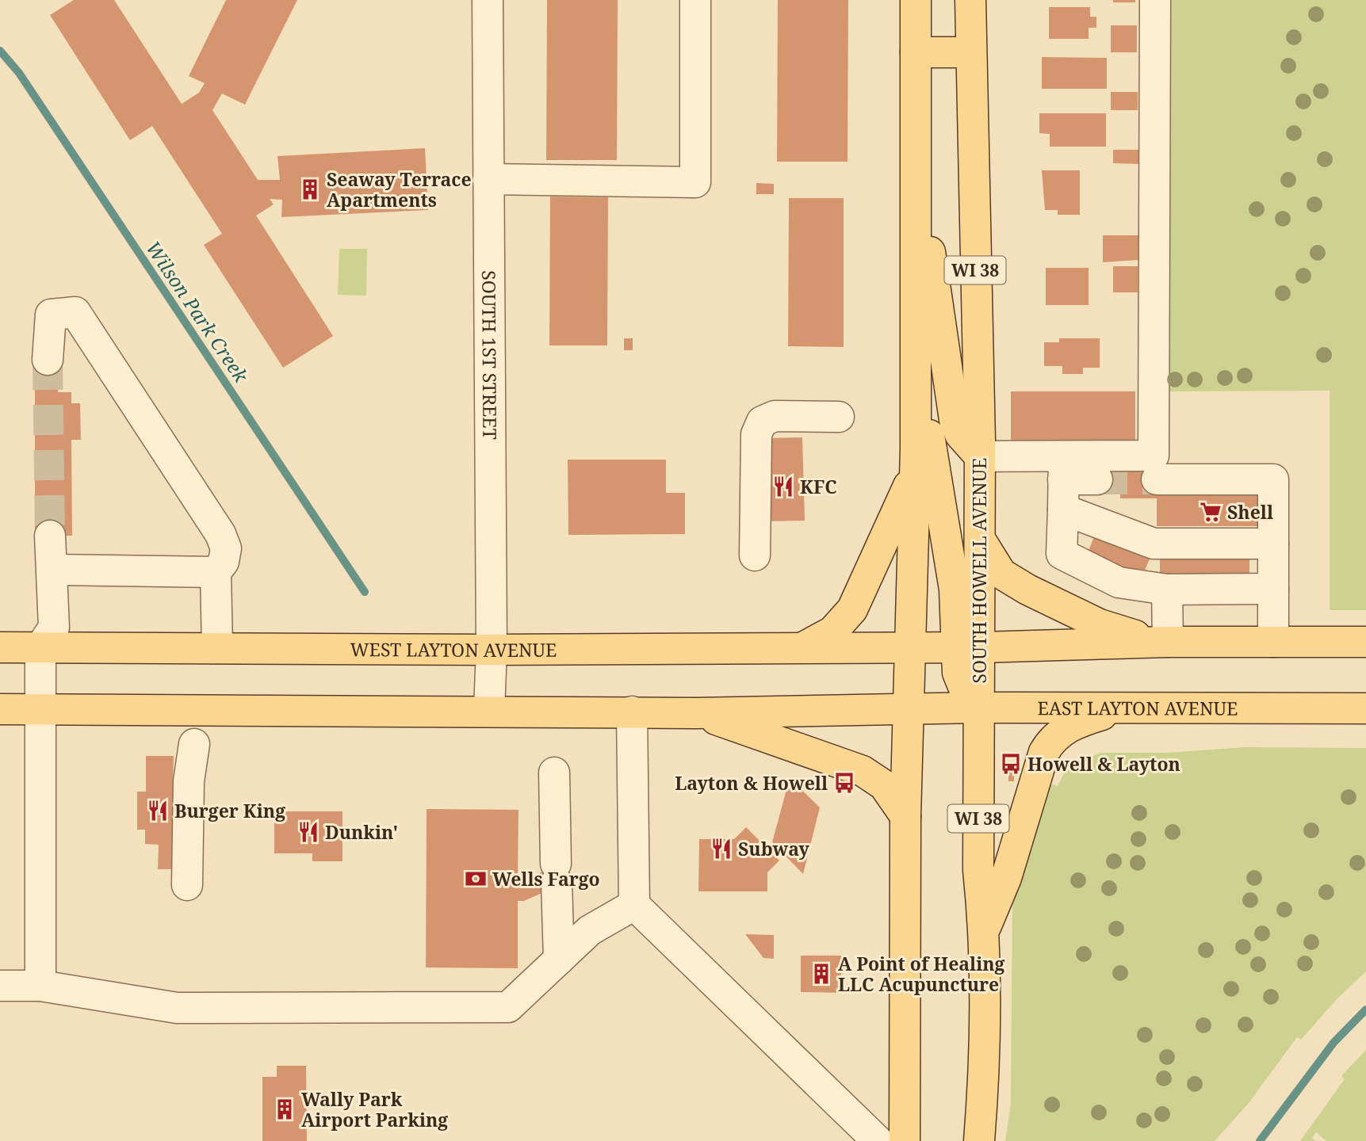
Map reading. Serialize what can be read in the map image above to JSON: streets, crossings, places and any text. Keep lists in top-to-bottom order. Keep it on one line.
{"streets":{"main road":["WI 38","SOUTH HOWELL AVENUE","WEST LAYTON AVENUE","EAST LAYTON AVENUE"],"street":["SOUTH 1ST STREET"]},"crossings":[["SOUTH 1ST STREET","WEST LAYTON AVENUE"],["SOUTH HOWELL AVENUE","EAST LAYTON AVENUE"]],"water":["Wilson Park Creek"],"places":{"building":["Seaway Terrace Apartments","A Point of Healing LLC Acupuncture","Wally Park Airport Parking"],"restaurant":["KFC","Burger King","Dunkin'","Subway"],"supermarket":["Shell"],"bus stop":["Howell & Layton","Layton & Howell"],"bank":["Wells Fargo"]}}
